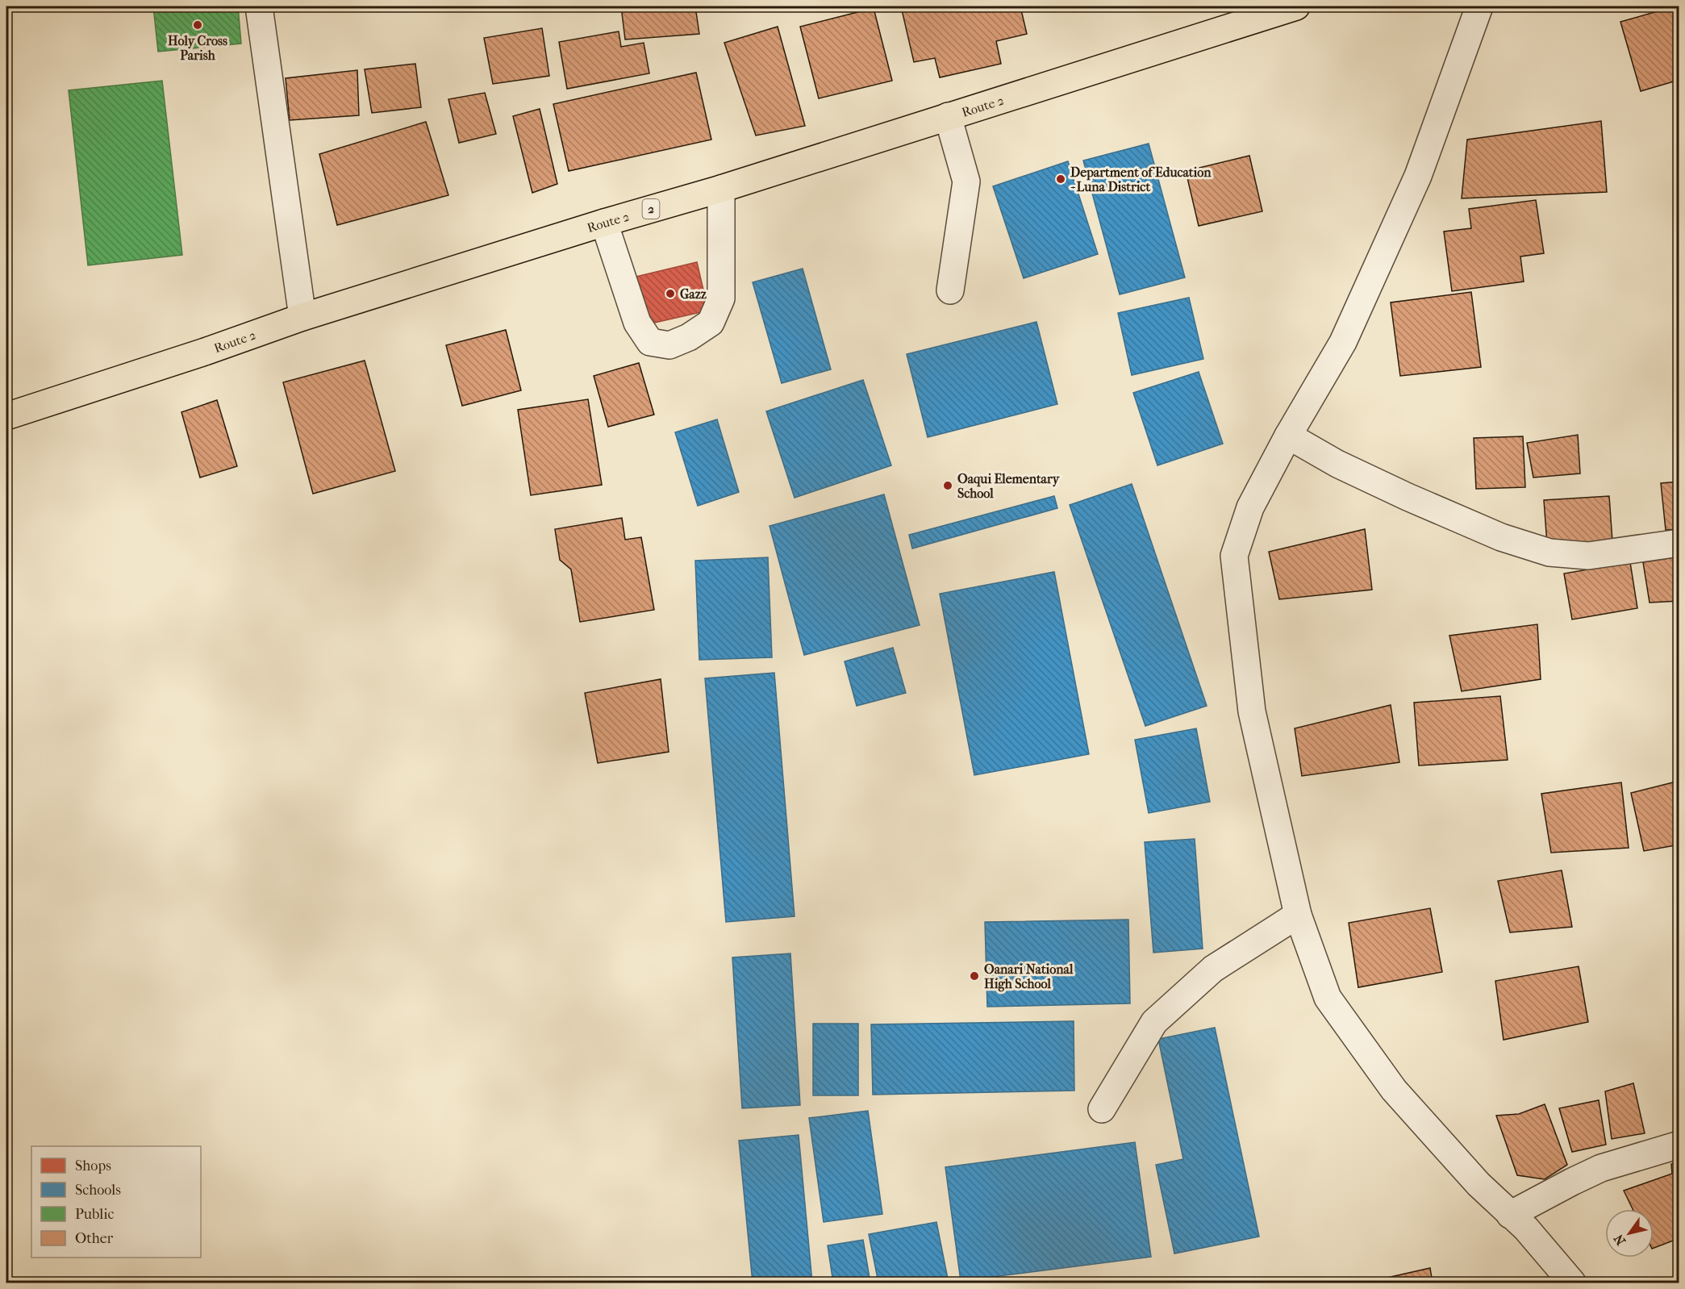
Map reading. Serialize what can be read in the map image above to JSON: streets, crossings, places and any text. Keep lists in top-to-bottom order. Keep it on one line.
{"streets":{"highway":["Route 2","2"]},"places":["Holy Cross Parish","Department of Education - Luna District","Gazz","Oaqui Elementary School","Oanari National High School"],"legend":["Shops","Schools","Public","Other"],"north":"bottom left"}
